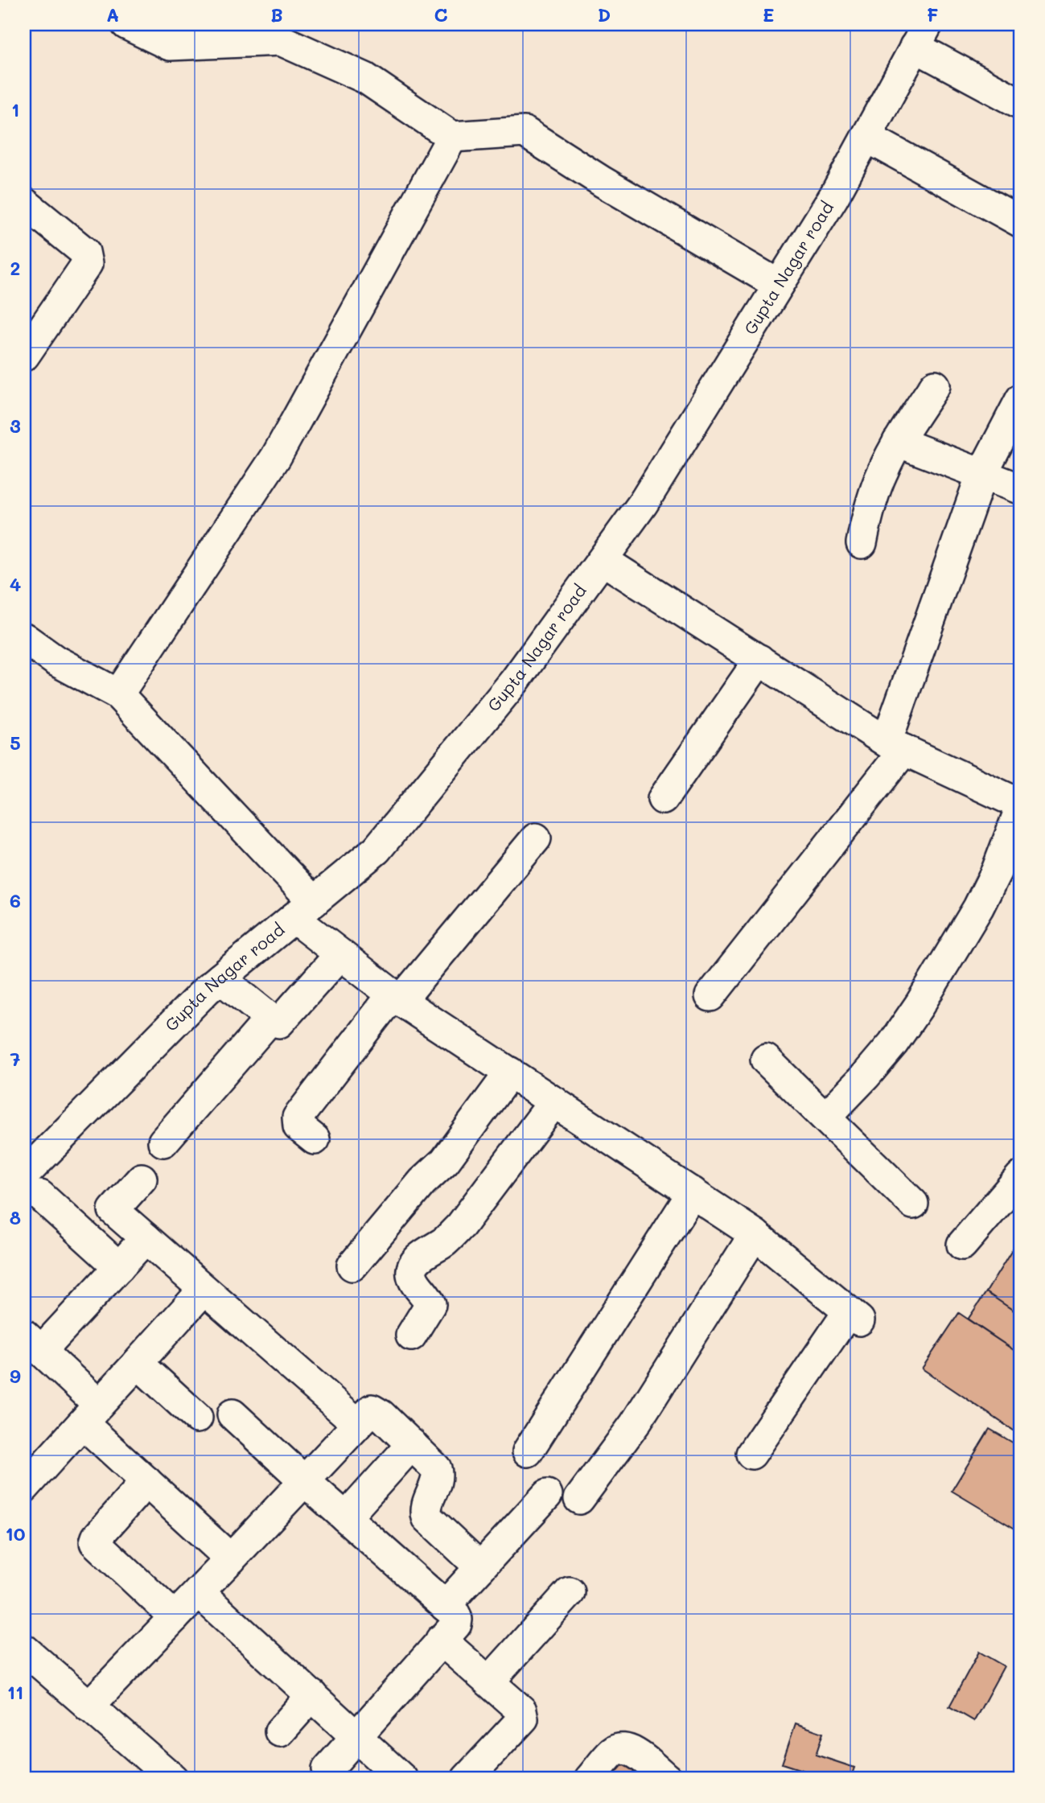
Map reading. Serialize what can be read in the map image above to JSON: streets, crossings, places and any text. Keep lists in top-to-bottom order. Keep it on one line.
{"streets":{"street":["Gupta Nagar road"]},"grid":{"columns":["A","B","C","D","E","F"],"rows":["1","2","3","4","5","6","7","8","9","10","11"]}}
